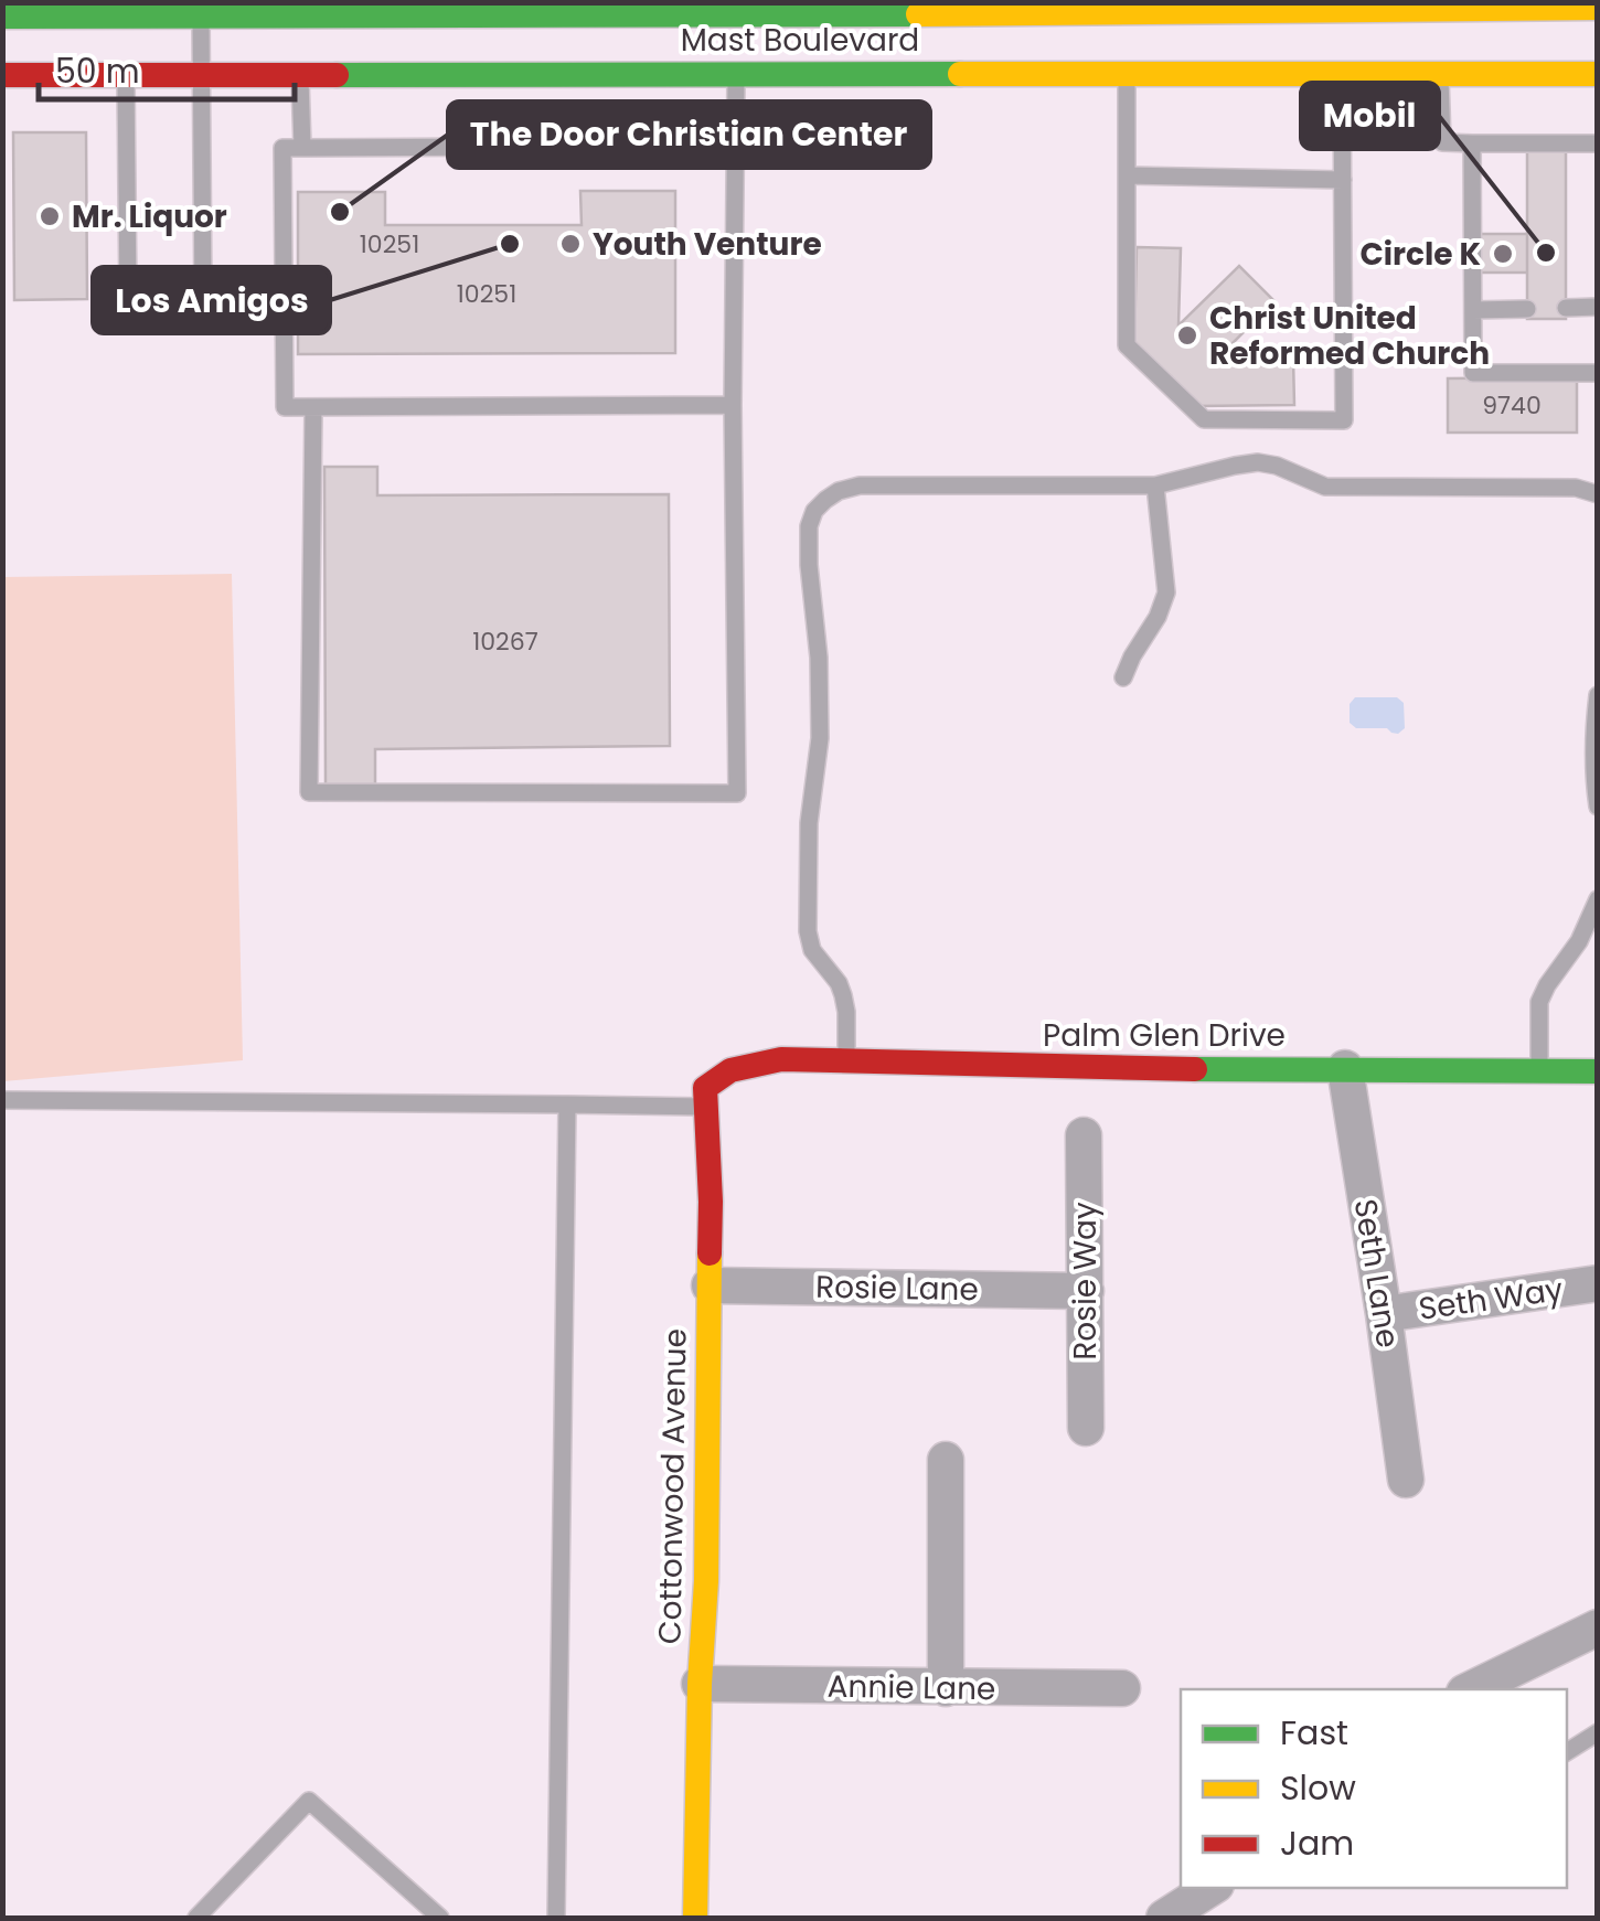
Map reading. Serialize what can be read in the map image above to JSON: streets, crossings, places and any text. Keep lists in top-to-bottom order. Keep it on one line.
{"streets":{"main road":["Mast Boulevard","Palm Glen Drive","Cottonwood Avenue"],"street":["Seth Lane","Rosie Way","Rosie Lane","Seth Way","Annie Lane"]},"crossings":[["Palm Glen Drive","Seth Lane"],["Palm Glen Drive","Cottonwood Avenue"],["Seth Lane","Seth Way"],["Rosie Way","Rosie Lane"],["Rosie Lane","Cottonwood Avenue"],["Cottonwood Avenue","Annie Lane"]],"places":["The Door Christian Center","Mr. Liquor","Los Amigos","Youth Venture","Mobil","Circle K","Christ United Reformed Church"],"house_numbers":["10251","10251","9740","10267"],"legend":["Fast","Slow","Jam"],"scale_bar":"50 m"}
